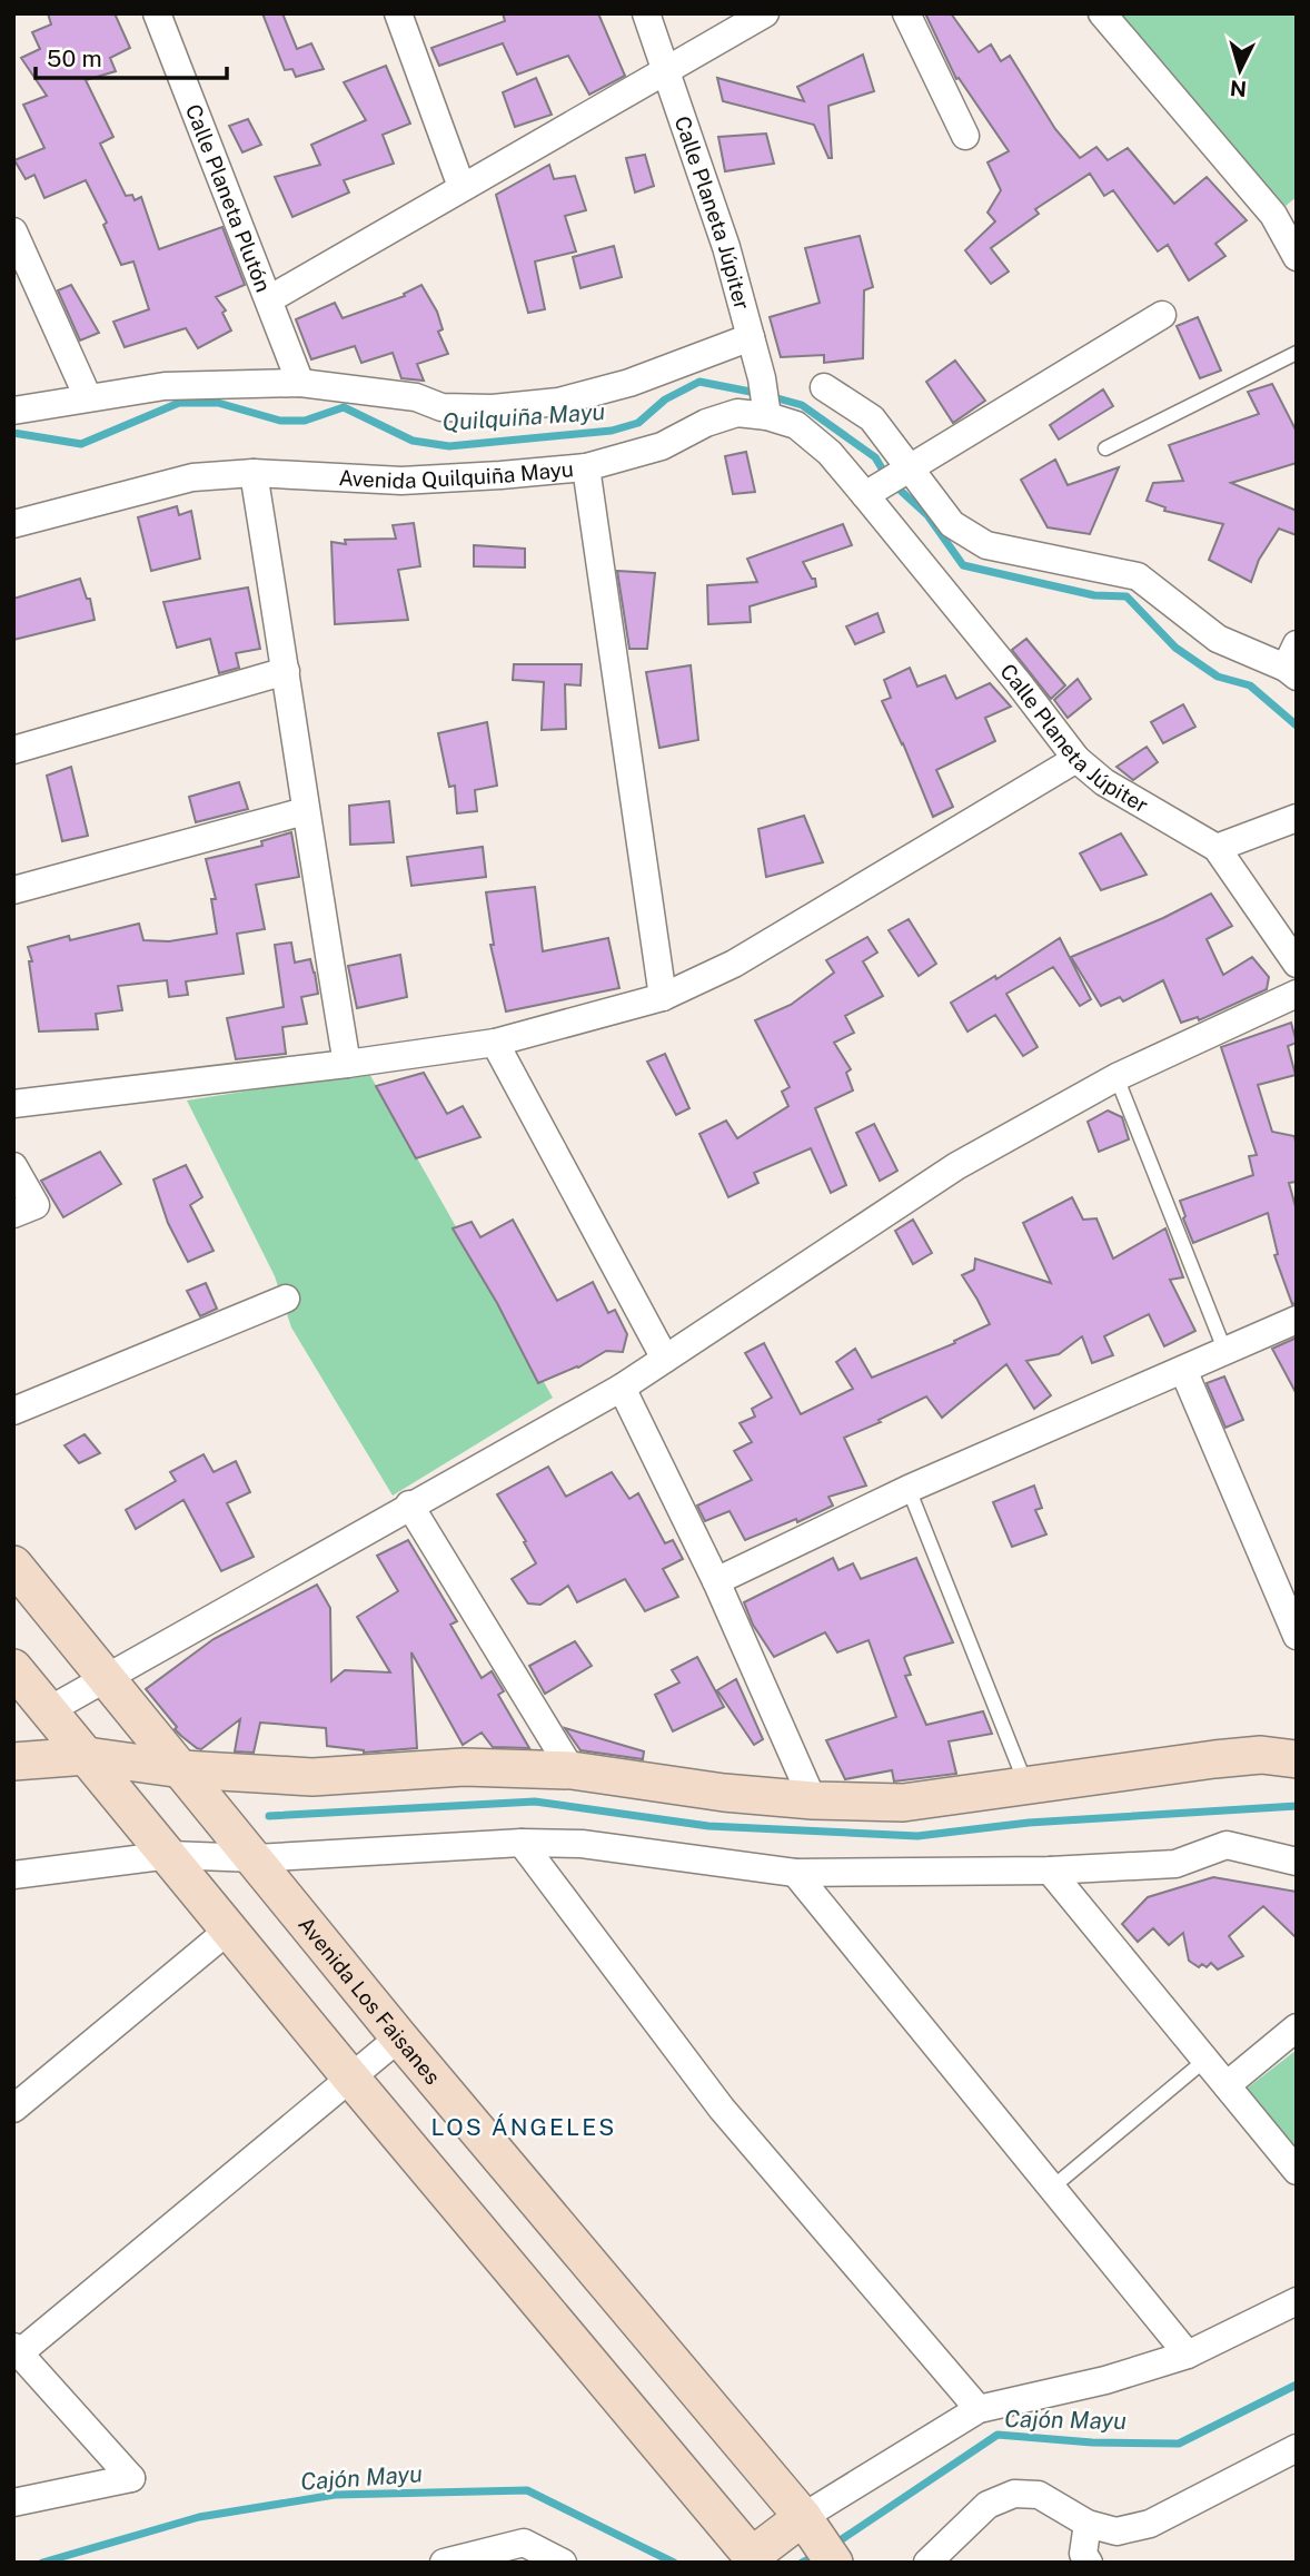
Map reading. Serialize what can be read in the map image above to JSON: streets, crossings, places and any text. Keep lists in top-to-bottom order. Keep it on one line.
{"streets":{"street":["Calle Planeta Plutón","Calle Planeta Júpiter","Avenida Quilquiña Mayu","Avenida Los Faisanes"]},"crossings":[["Calle Planeta Júpiter","Avenida Quilquiña Mayu"]],"districts":["LOS ÁNGELES"],"water":["Quilquiña Mayu","Cajón Mayu"],"scale_bar":"50 m","north":"bottom"}
